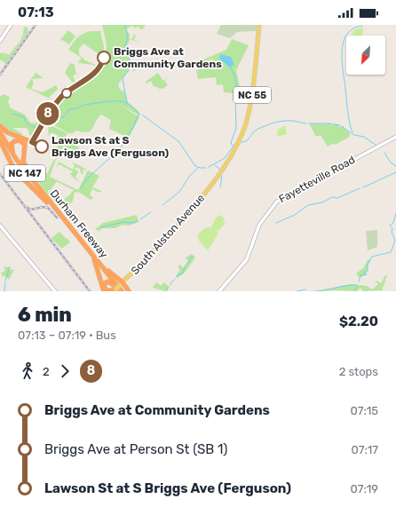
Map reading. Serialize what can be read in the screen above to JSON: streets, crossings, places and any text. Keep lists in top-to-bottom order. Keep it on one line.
{"streets":{"highway":["NC 147","Durham Freeway"],"main road":["NC 55","Fayetteville Road","South Alston Avenue"]},"crossings":[["Durham Freeway","South Alston Avenue"]],"places":["Briggs Ave at Community Gardens","Lawson St at S Briggs Ave (Ferguson)"],"lines":["bus line 8"],"north":"bottom left","page":{"status":"07:13","on_map":"8","heading":["6 min","07:13 – 07:19 · Bus","$2.20"],"legs":["2","8","2 stops"],"list":[{"name":"Briggs Ave at Community Gardens","value":"07:15"},{"name":"Briggs Ave at Person St (SB 1)","value":"07:17"},{"name":"Lawson St at S Briggs Ave (Ferguson)","value":"07:19"}]}}
